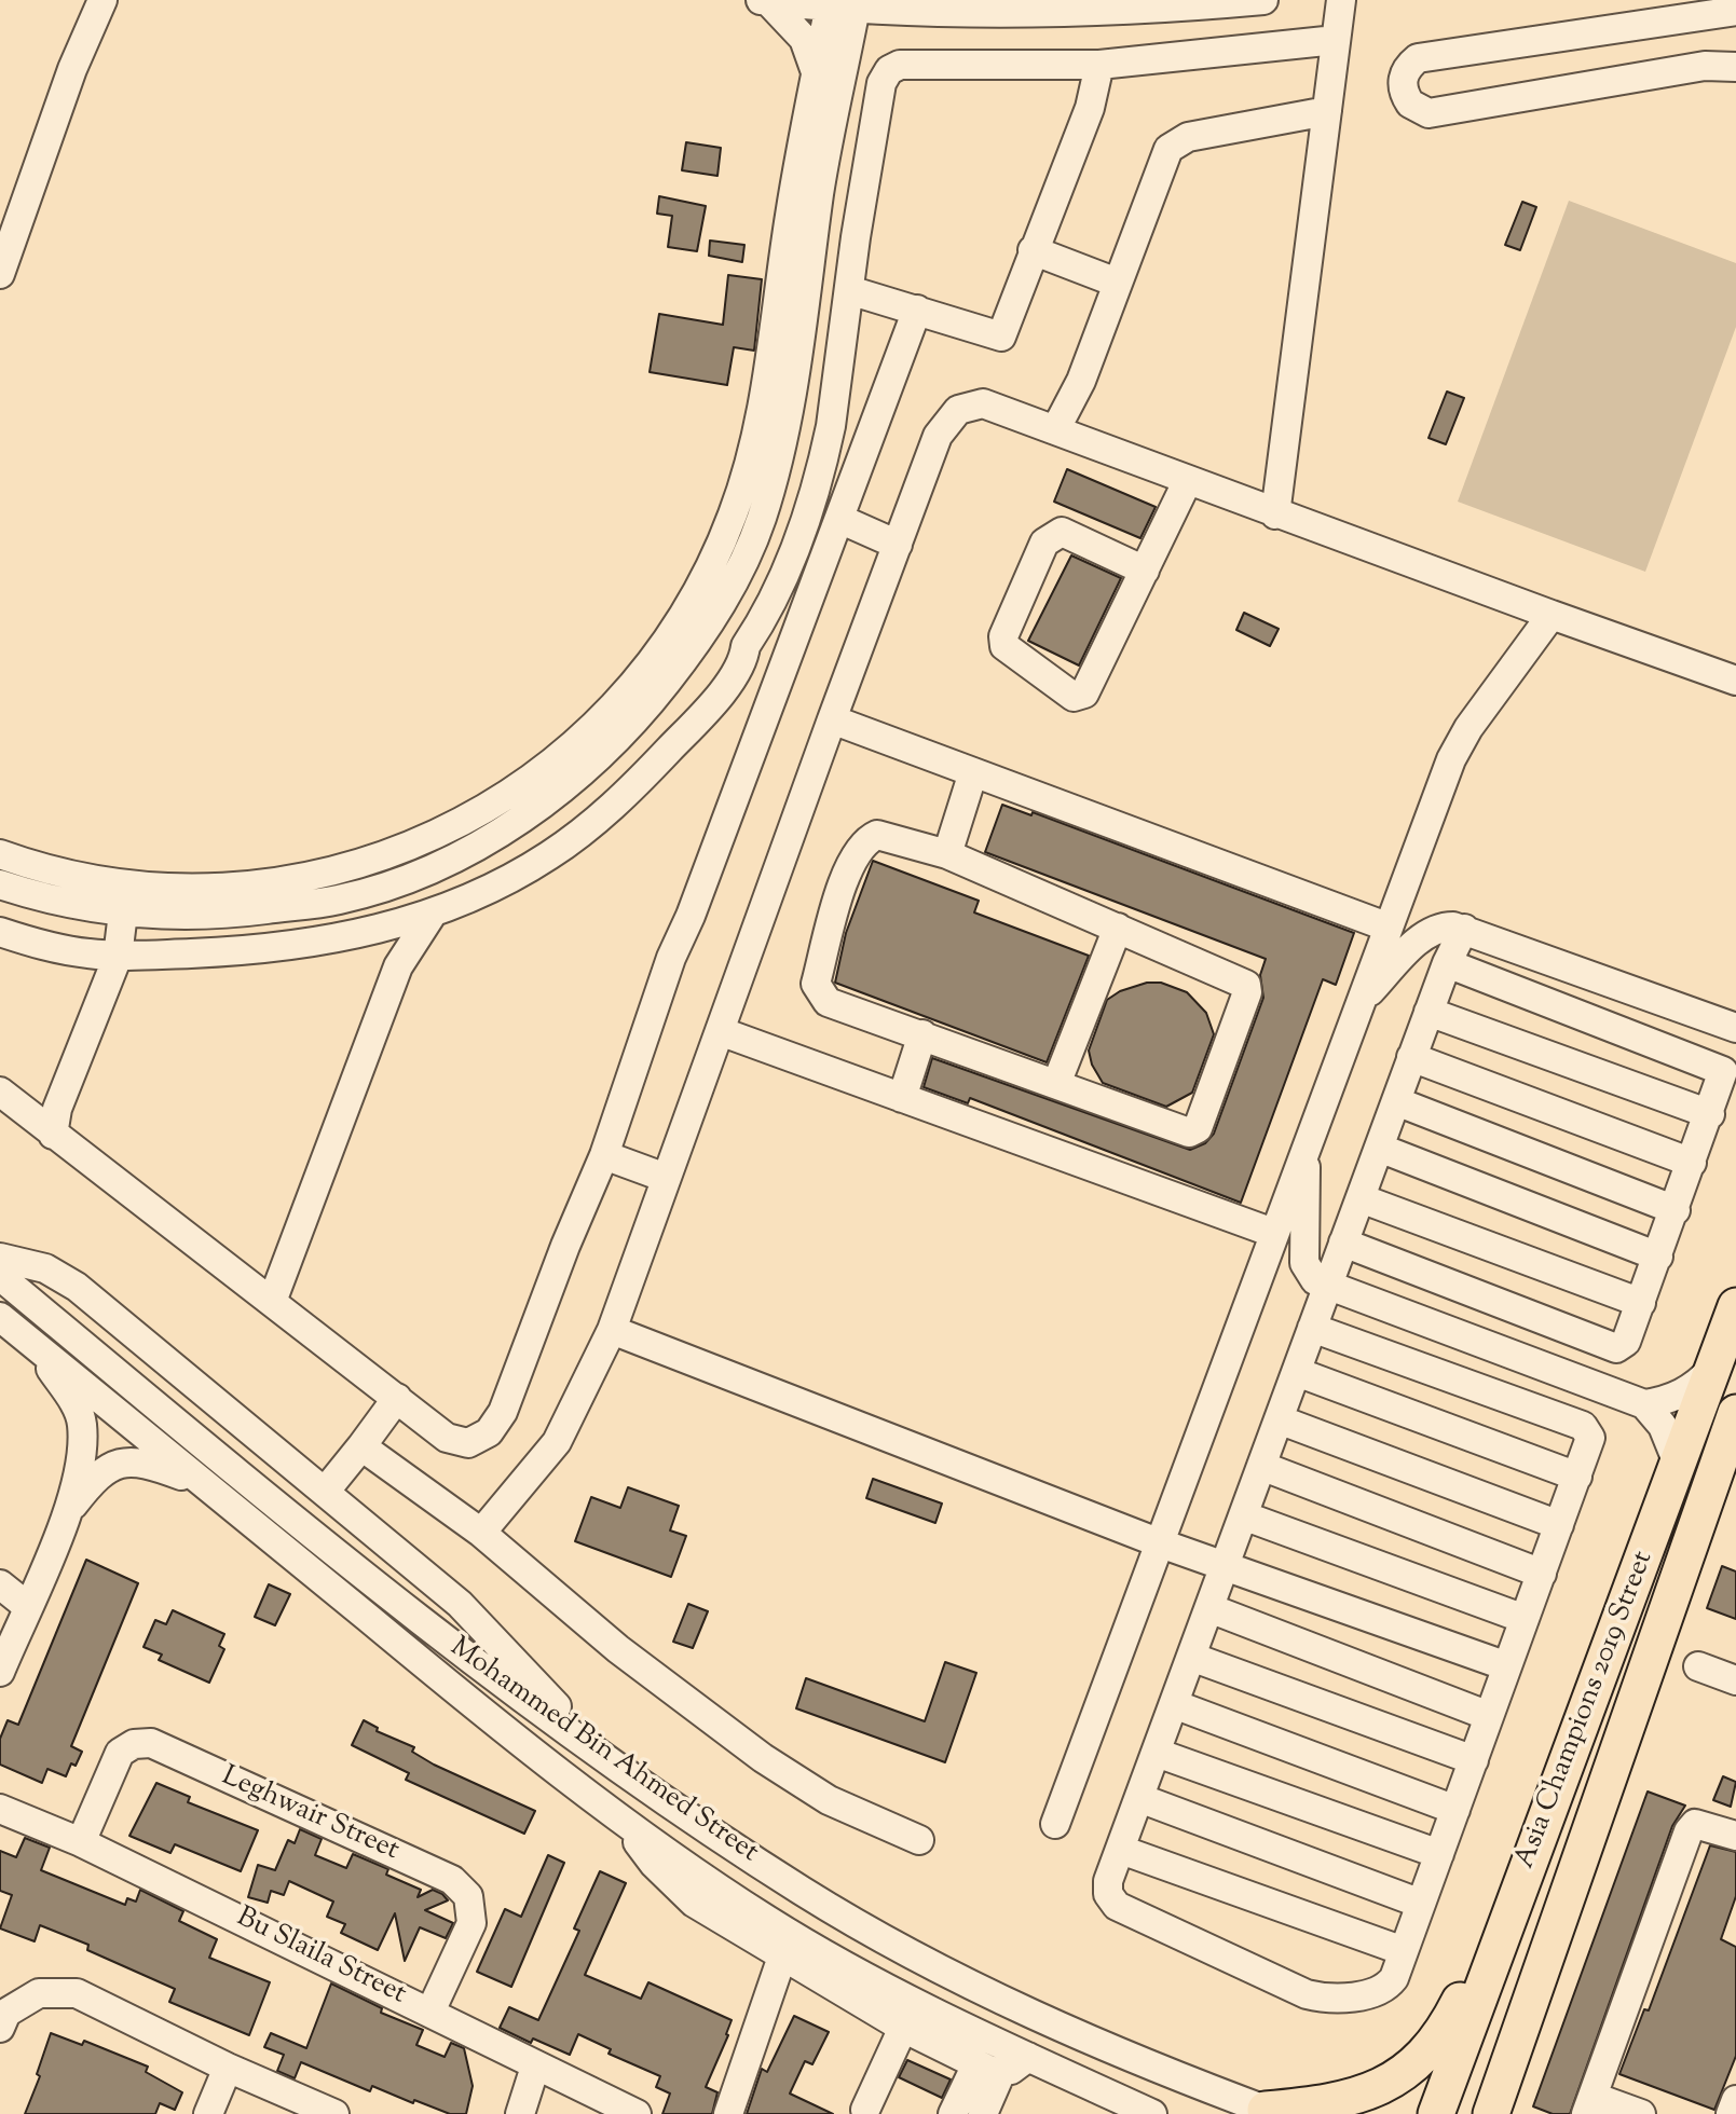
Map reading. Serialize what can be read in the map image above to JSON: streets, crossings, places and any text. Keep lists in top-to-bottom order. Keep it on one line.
{"streets":{"main road":["Asia Champions 2019 Street"],"street":["Mohammed Bin Ahmed Street","Leghwair Street","Bu Slaila Street"]},"crossings":[["Leghwair Street","Bu Slaila Street"]]}
